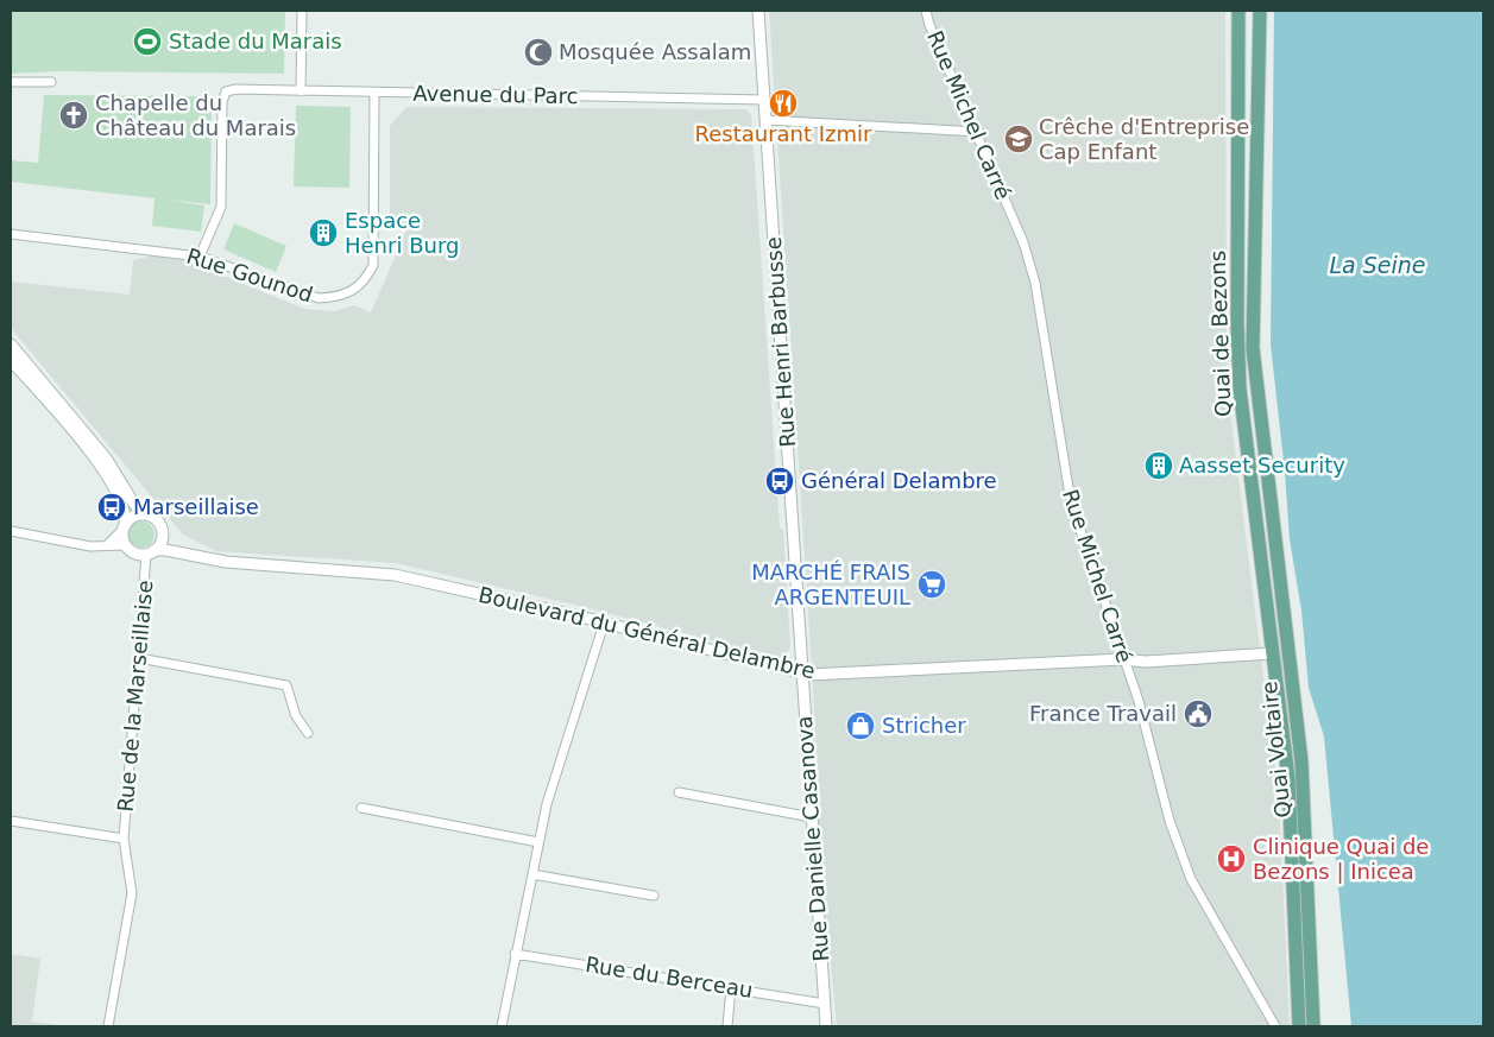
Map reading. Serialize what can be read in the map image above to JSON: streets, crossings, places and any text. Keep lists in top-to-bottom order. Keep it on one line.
{"streets":{"main road":["Quai de Bezons","Quai Voltaire"],"street":["Avenue du Parc","Rue Michel Carré","Rue Gounod","Rue Henri Barbusse","Boulevard du Général Delambre","Rue de la Marseillaise","Rue Danielle Casanova","Rue du Berceau"]},"crossings":[["Avenue du Parc","Rue Gounod"],["Avenue du Parc","Rue Henri Barbusse"],["Rue Michel Carré","Boulevard du Général Delambre"],["Quai de Bezons","Boulevard du Général Delambre"],["Quai de Bezons","Quai Voltaire"],["Rue Henri Barbusse","Boulevard du Général Delambre"],["Rue Henri Barbusse","Rue Danielle Casanova"],["Boulevard du Général Delambre","Rue de la Marseillaise"],["Boulevard du Général Delambre","Quai Voltaire"],["Boulevard du Général Delambre","Rue Danielle Casanova"],["Rue Danielle Casanova","Rue du Berceau"]],"water":["La Seine"],"places":{"sports":["Stade du Marais"],"mosque":["Mosquée Assalam"],"restaurant":["Restaurant Izmir"],"church":["Chapelle du Château du Marais"],"school or university":["Crêche d'Entreprise Cap Enfant"],"building":["Espace Henri Burg","Aasset Security"],"bus stop":["Général Delambre","Marseillaise"],"supermarket":["MARCHÉ FRAIS ARGENTEUIL"],"public building":["France Travail"],"shop":["Stricher"],"hospital":["Clinique Quai de Bezons | Inicea"]}}
